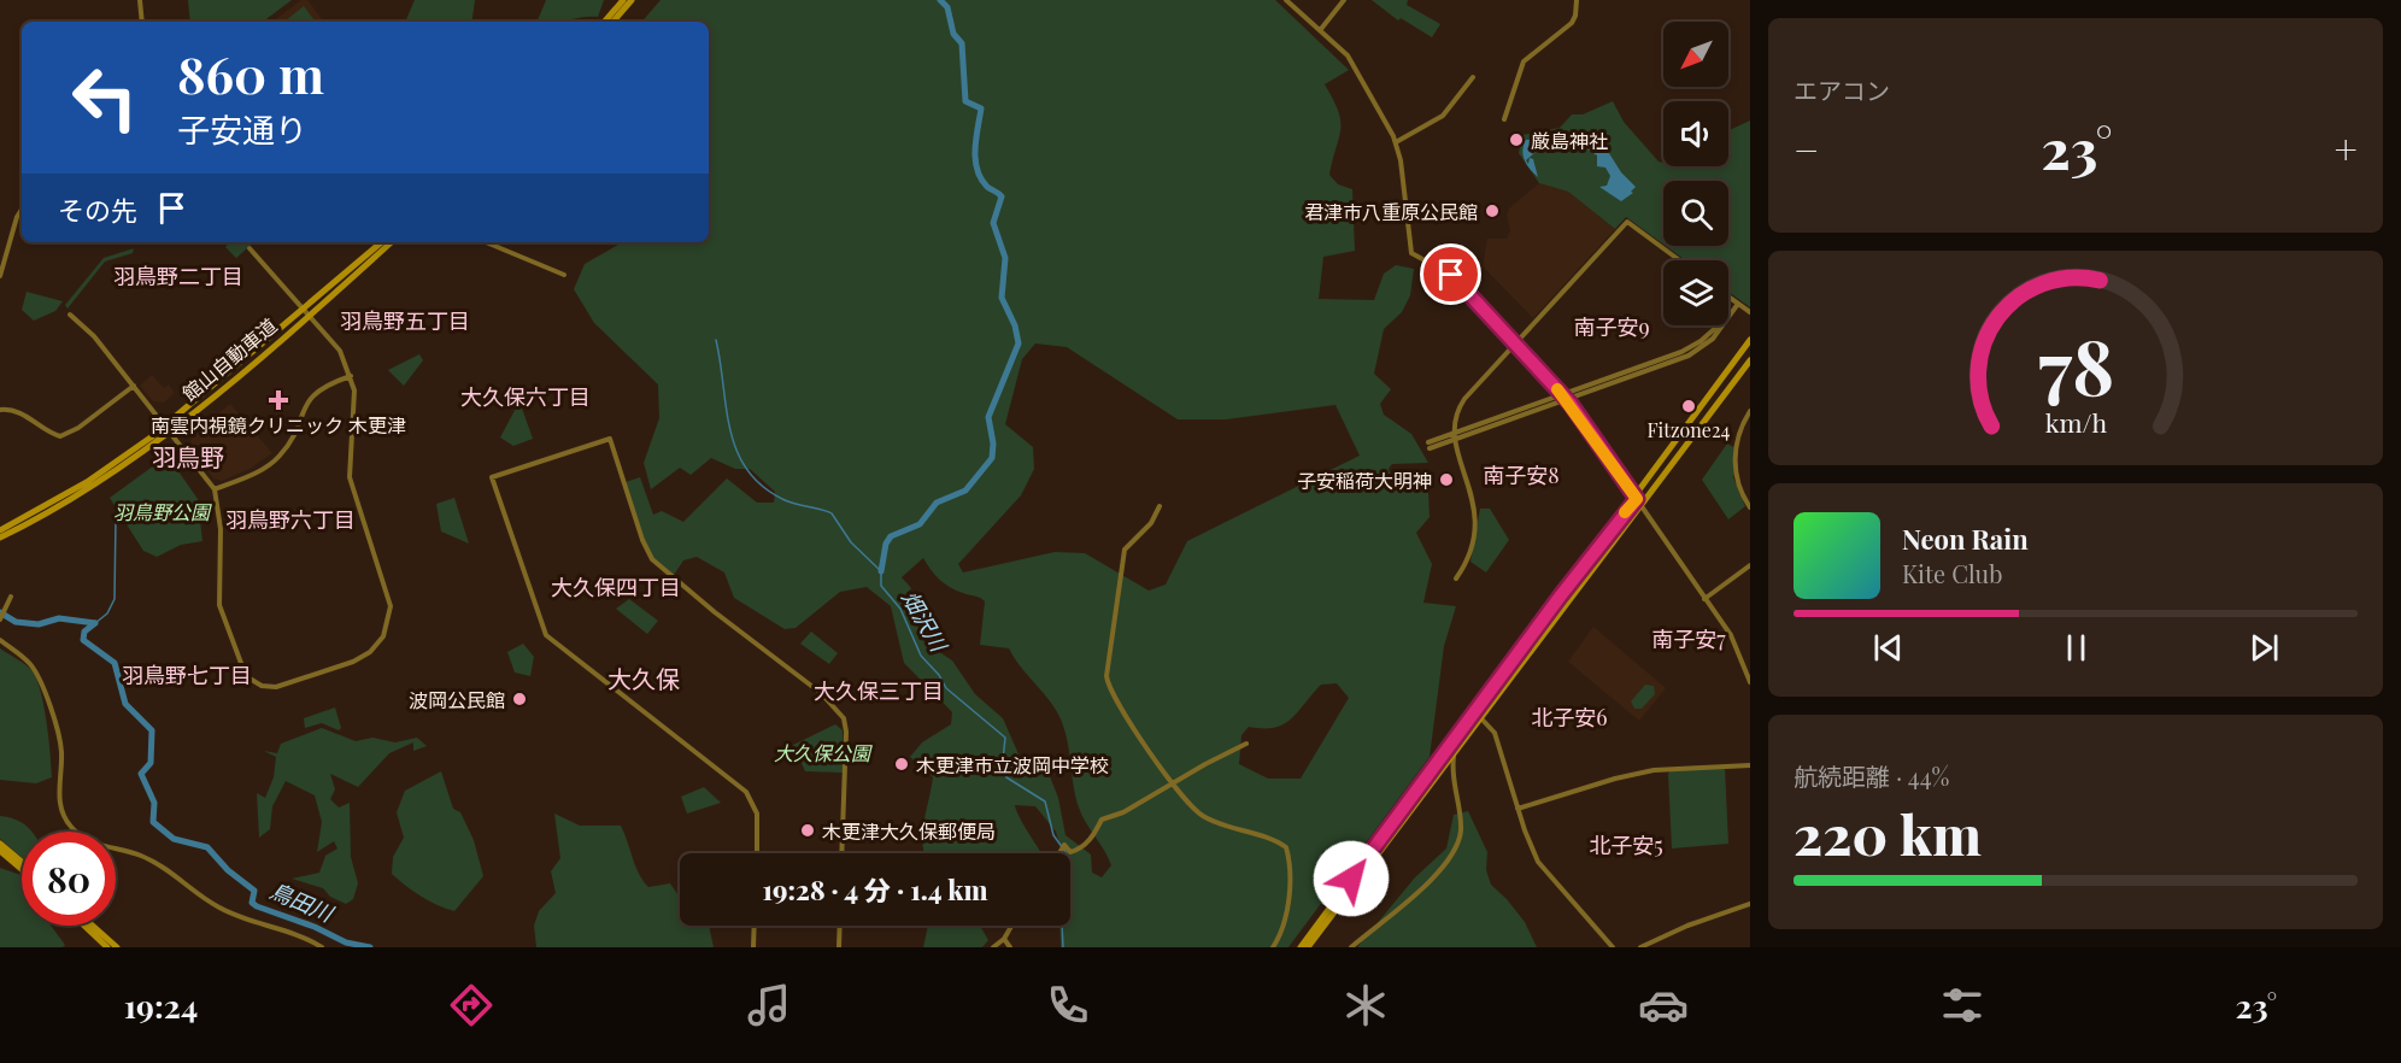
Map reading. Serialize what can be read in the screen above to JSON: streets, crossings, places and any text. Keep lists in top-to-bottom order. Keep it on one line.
{"streets":{"highway":["館山自動車道"]},"districts":["羽鳥野二丁目","羽鳥野五丁目","南子安9","大久保六丁目","羽鳥野","南子安8","羽鳥野六丁目","大久保四丁目","南子安7","羽鳥野七丁目","大久保","大久保三丁目","北子安6","北子安5"],"water":["畑沢川","鳥田川"],"parks":["羽鳥野公園","大久保公園"],"places":{"other":["厳島神社","君津市八重原公民館","Fitzone24","子安稲荷大明神","波岡公民館","木更津市立波岡中学校","木更津大久保郵便局"],"health":["南雲内視鏡クリニック 木更津"]},"north":"bottom left","page":{"tile":["エアコン",["航続距離 · 44%","220 km"]],"turn":["860 m","子安通り"],"heat":["−","23°","+"],"then":"その先","song":["Neon Rain","Kite Club"],"limit":"80","trip":"19:28 · 4 分 · 1.4 km","tabs":["19:24","23°"],"gauge":["78","km/h"]}}
